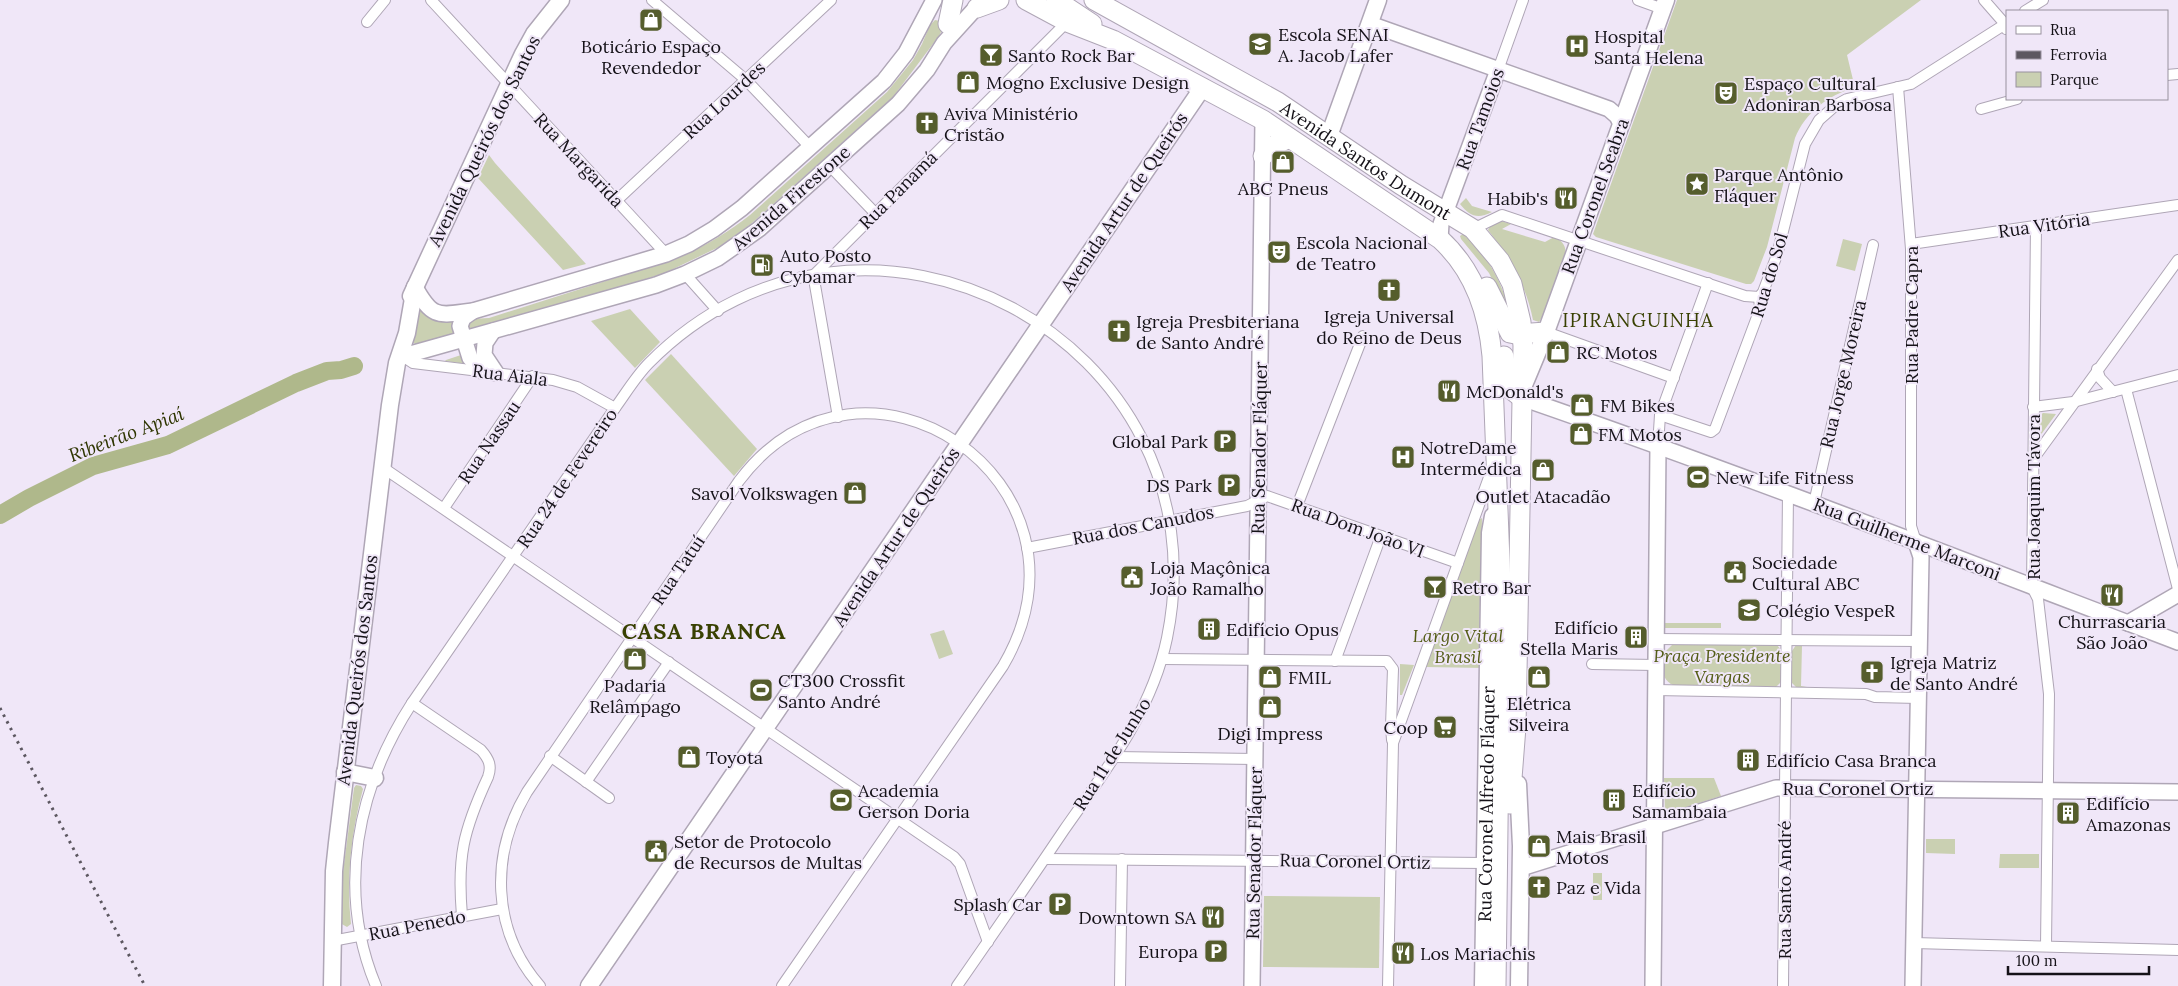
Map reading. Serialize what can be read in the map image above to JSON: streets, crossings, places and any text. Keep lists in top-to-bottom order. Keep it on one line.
{"streets":{"highway":["Avenida Santos Dumont","Rua Coronel Alfredo Fláquer"],"main road":["Avenida Queirós dos Santos","Rua Coronel Seabra","Avenida Artur de Queirós"],"street":["Rua Lourdes","Rua Tamoios","Rua Margarida","Rua Panamá","Avenida Firestone","Rua Vitória","Rua do Sol","Rua Padre Capra","Rua Jorge Moreira","Rua Aiala","Rua Nassau","Rua Senador Fláquer","Rua 24 de Fevereiro","Rua Joaquim Távora","Rua dos Canudos","Rua Dom João VI","Rua Guilherme Marconi","Rua Tatuí","Rua 11 de Junho","Rua Coronel Ortiz","Rua Santo André","Rua Penedo"]},"crossings":[["Rua Lourdes","Rua Margarida"],["Rua Tamoios","Avenida Santos Dumont"],["Avenida Queirós dos Santos","Rua Margarida"],["Avenida Queirós dos Santos","Avenida Firestone"],["Avenida Queirós dos Santos","Rua Aiala"],["Avenida Queirós dos Santos","Rua Penedo"],["Rua Margarida","Avenida Firestone"],["Avenida Santos Dumont","Rua Panamá"],["Avenida Santos Dumont","Rua Coronel Seabra"],["Avenida Santos Dumont","Avenida Artur de Queirós"],["Avenida Santos Dumont","Rua Senador Fláquer"],["Avenida Santos Dumont","Rua Guilherme Marconi"],["Avenida Santos Dumont","Rua Coronel Alfredo Fláquer"],["Rua Panamá","Rua 24 de Fevereiro"],["Rua Coronel Seabra","Rua Guilherme Marconi"],["Rua Coronel Seabra","Rua Coronel Alfredo Fláquer"],["Avenida Firestone","Rua Aiala"],["Avenida Artur de Queirós","Rua 24 de Fevereiro"],["Avenida Artur de Queirós","Rua Tatuí"],["Avenida Artur de Queirós","Rua 11 de Junho"],["Rua Vitória","Rua Padre Capra"],["Rua Vitória","Rua Joaquim Távora"],["Rua do Sol","Rua Padre Capra"],["Rua Padre Capra","Rua Guilherme Marconi"],["Rua Jorge Moreira","Rua Guilherme Marconi"],["Rua Aiala","Rua Nassau"],["Rua Aiala","Rua 24 de Fevereiro"],["Rua Senador Fláquer","Rua dos Canudos"],["Rua Senador Fláquer","Rua Dom João VI"],["Rua Senador Fláquer","Rua Coronel Ortiz"],["Rua 24 de Fevereiro","Rua 11 de Junho"],["Rua 24 de Fevereiro","Rua Penedo"],["Rua Joaquim Távora","Rua Guilherme Marconi"],["Rua Joaquim Távora","Rua Coronel Ortiz"],["Rua dos Canudos","Rua Dom João VI"],["Rua dos Canudos","Rua Tatuí"],["Rua dos Canudos","Rua 11 de Junho"],["Rua Guilherme Marconi","Rua Coronel Alfredo Fláquer"],["Rua Guilherme Marconi","Rua Santo André"],["Rua Tatuí","Rua Penedo"],["Rua 11 de Junho","Rua Coronel Ortiz"],["Rua Coronel Ortiz","Rua Coronel Alfredo Fláquer"],["Rua Coronel Ortiz","Rua Santo André"]],"districts":["IPIRANGUINHA","CASA BRANCA"],"water":["Ribeirão Apiaí"],"parks":["Largo Vital Brasil","Praça Presidente Vargas"],"places":{"shop":["Boticário Espaço Revendedor","Mogno Exclusive Design","ABC Pneus","RC Motos","FM Bikes","FM Motos","Outlet Atacadão","Savol Volkswagen","Padaria Relâmpago","FMIL","Elétrica Silveira","Digi Impress","Toyota","Mais Brasil Motos"],"school or university":["Escola SENAI A. Jacob Lafer","Colégio VespeR"],"hospital":["Hospital Santa Helena","NotreDame Intermédica"],"bar":["Santo Rock Bar","Retro Bar"],"theatre":["Espaço Cultural Adoniran Barbosa","Escola Nacional de Teatro"],"church":["Aviva Ministério Cristão","Igreja Universal do Reino de Deus","Igreja Presbiteriana de Santo André","Igreja Matriz de Santo André","Paz e Vida"],"place":["Parque Antônio Fláquer"],"restaurant":["Habib's","McDonald's","Churrascaria São João","Downtown SA","Los Mariachis"],"fuel station":["Auto Posto Cybamar"],"parking":["Global Park","DS Park","Splash Car","Europa"],"sports":["New Life Fitness","CT300 Crossfit Santo André","Academia Gerson Doria"],"public building":["Sociedade Cultural ABC","Loja Maçônica João Ramalho","Setor de Protocolo de Recursos de Multas"],"building":["Edifício Opus","Edifício Stella Maris","Edifício Casa Branca","Edifício Samambaia","Edifício Amazonas"],"supermarket":["Coop"]},"legend":["Rua","Ferrovia","Parque"],"scale_bar":"100 m"}
